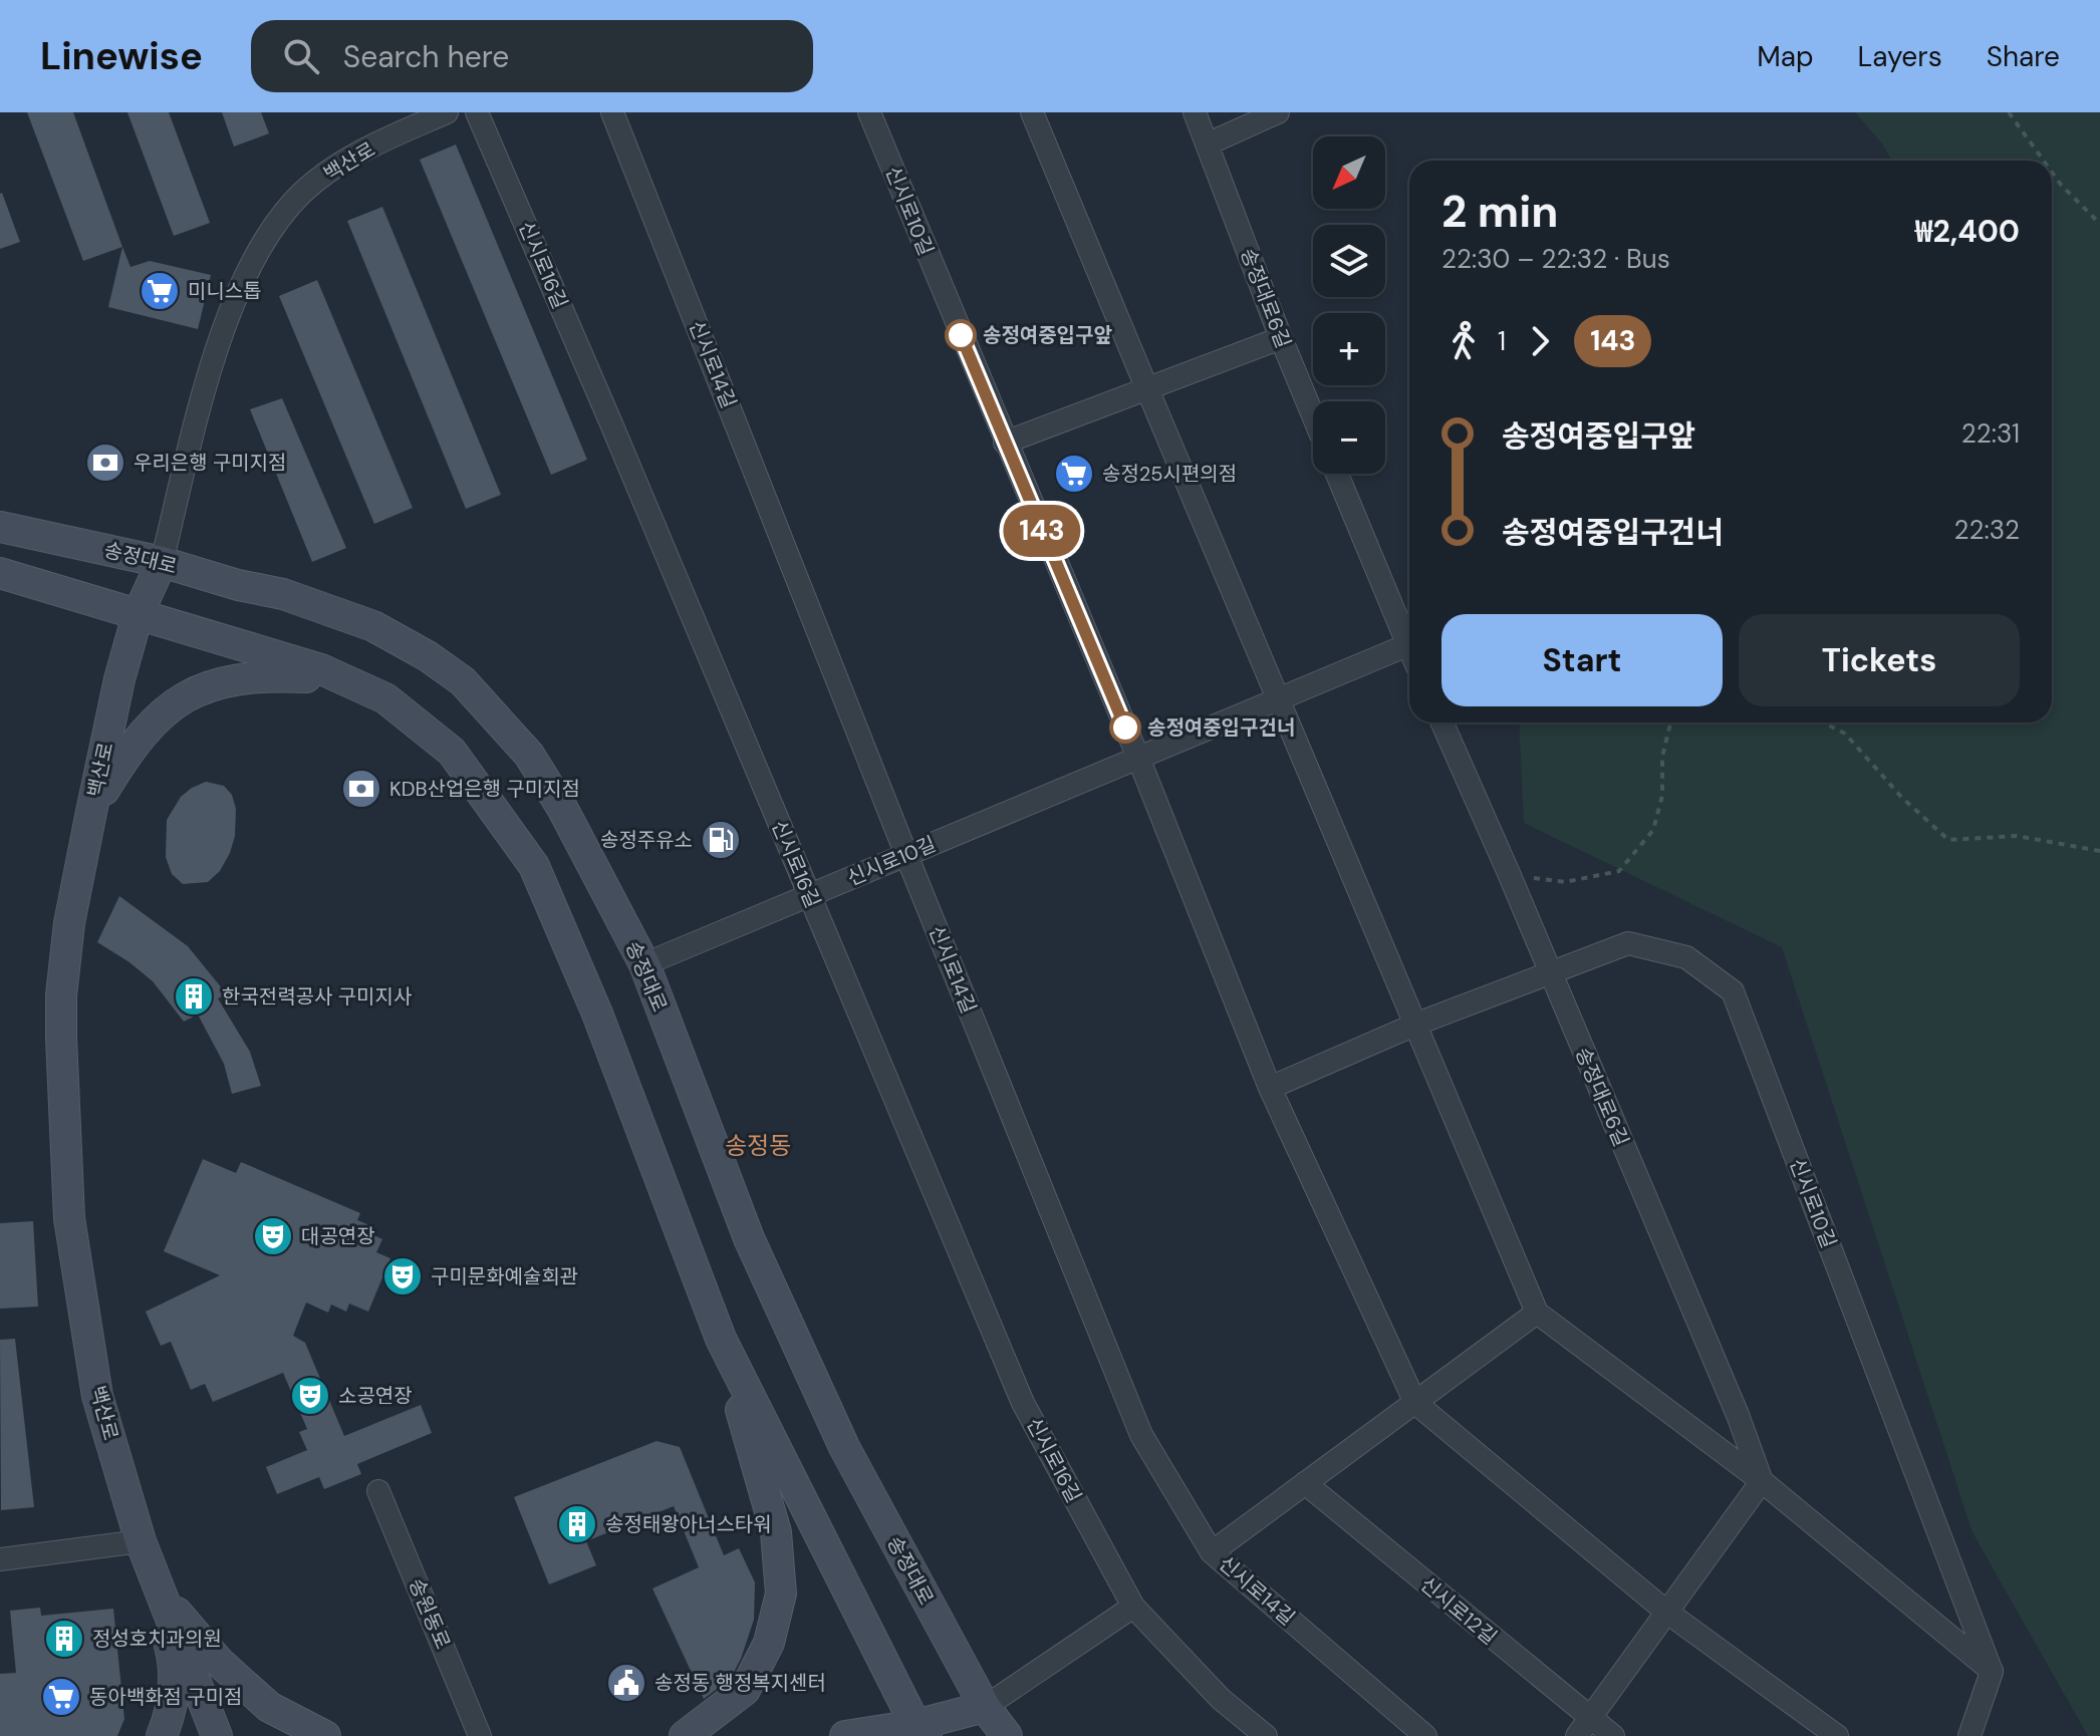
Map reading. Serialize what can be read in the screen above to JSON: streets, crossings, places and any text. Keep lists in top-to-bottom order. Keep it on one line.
{"streets":{"street":["백산로","신시로10길","신시로16길","송정대로6길","신시로14길","송정대로","신시로12길","송원동로"]},"crossings":[["백산로","송정대로"],["신시로10길","신시로16길"],["신시로10길","송정대로6길"],["신시로10길","신시로14길"],["신시로10길","송정대로"]],"districts":["송정동"],"places":{"supermarket":["미니스톱","송정25시편의점","동아백화점 구미점"],"other":["송정여중입구앞","송정여중입구건너"],"bank":["우리은행 구미지점","KDB산업은행 구미지점"],"fuel station":["송정주유소"],"building":["한국전력공사 구미지사","송정태왕아너스타워","정성호치과의원"],"theatre":["대공연장","구미문화예술회관","소공연장"],"public building":["송정동 행정복지센터"]},"lines":["bus line 143"],"north":"bottom left","page":{"header":"Linewise","search":"Search here","nav":["Map","Layers","Share"],"on_map":"143","map_buttons":["+","−"],"heading":["2 min","22:30 – 22:32 · Bus","₩2,400"],"legs":["1","143"],"list":[{"name":"송정여중입구앞","value":"22:31"},{"name":"송정여중입구건너","value":"22:32"}],"buttons":["Start","Tickets"]}}
